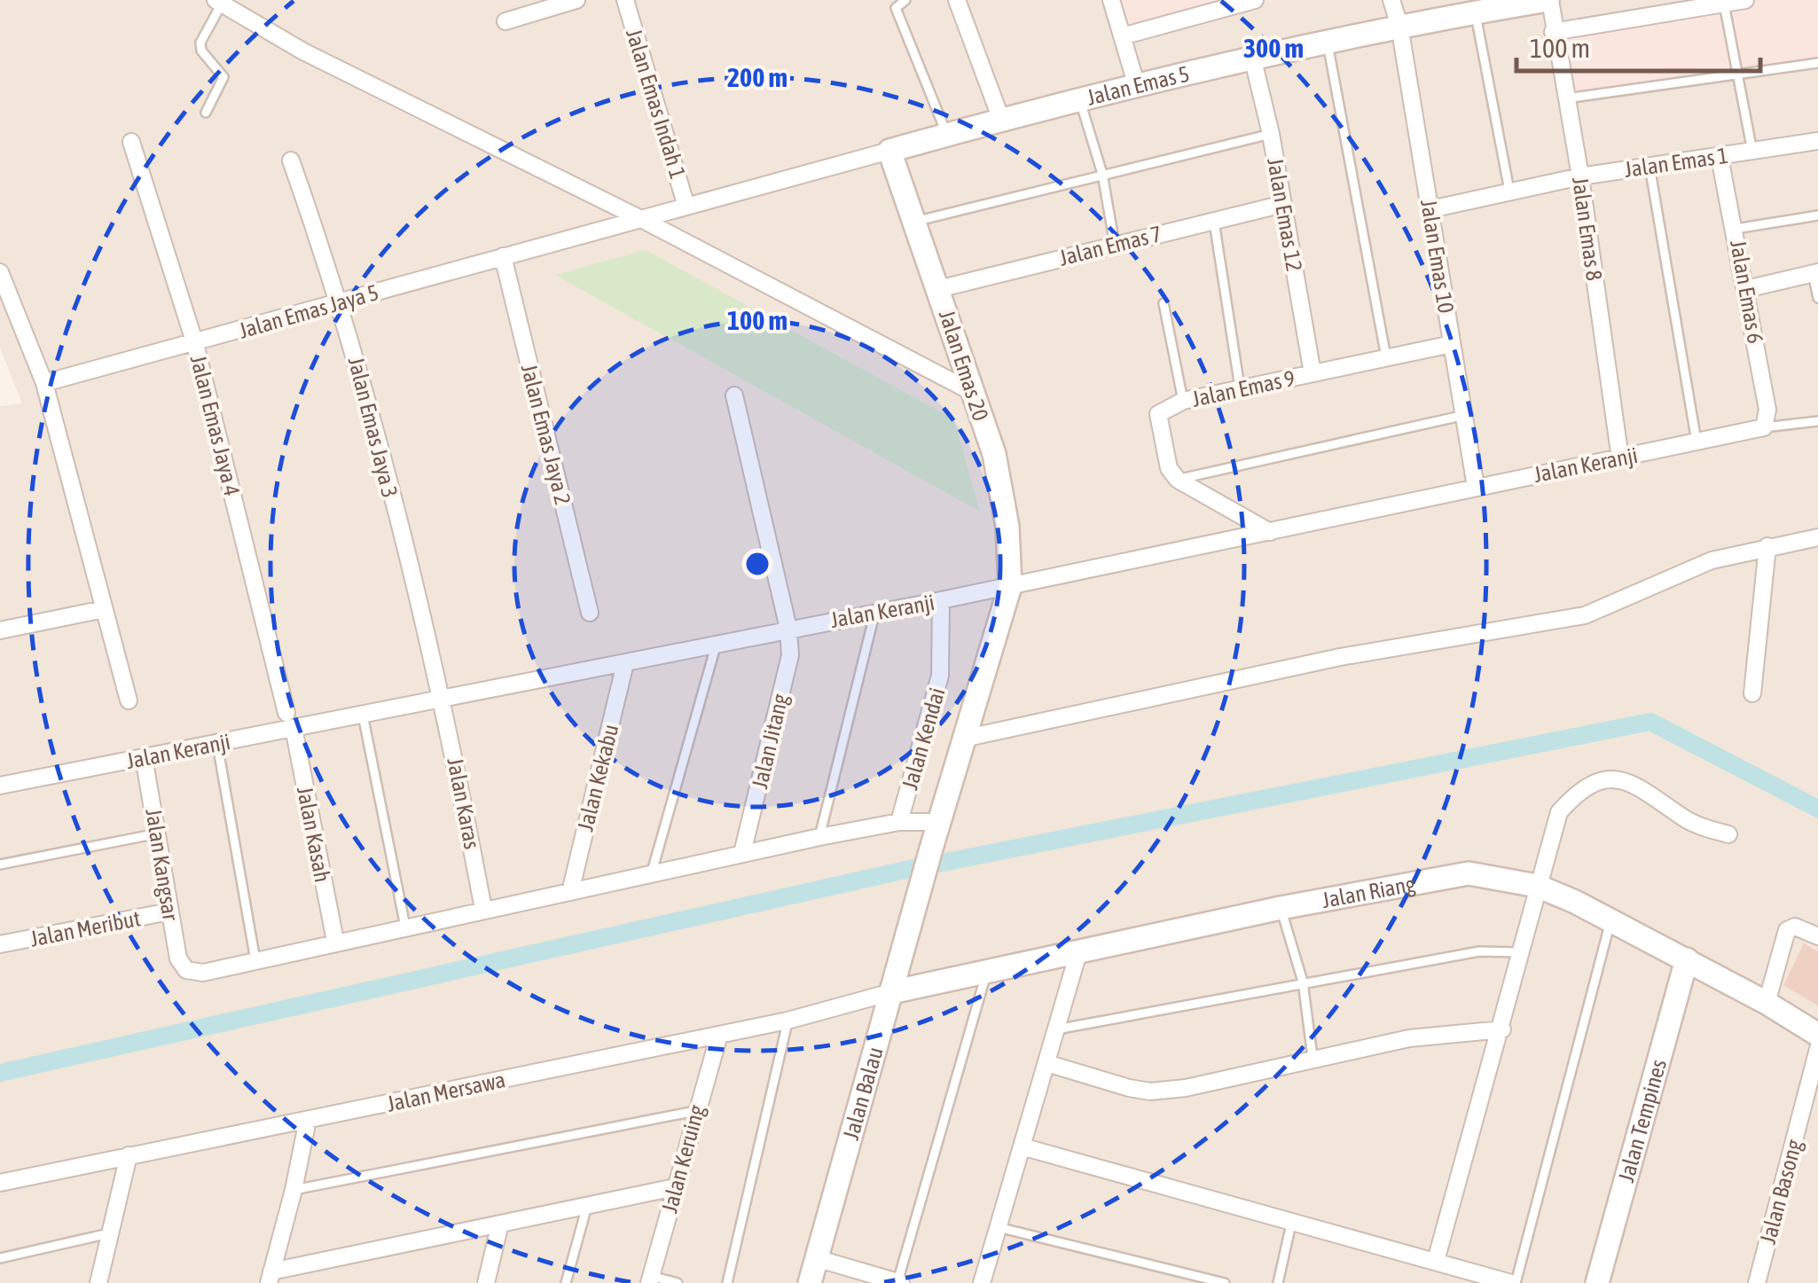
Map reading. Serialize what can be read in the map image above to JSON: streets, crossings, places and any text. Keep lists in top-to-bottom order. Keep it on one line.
{"streets":{"street":["Jalan Emas 5","Jalan Emas Indah 1","Jalan Emas 1","Jalan Emas 12","Jalan Emas 8","Jalan Emas 7","Jalan Emas 10","Jalan Emas 6","Jalan Emas Jaya 5","Jalan Emas 20","Jalan Emas 9","Jalan Emas Jaya 4","Jalan Emas Jaya 3","Jalan Emas Jaya 2","Jalan Keranji","Jalan Kendai","Jalan Jitang","Jalan Kekabu","Jalan Karas","Jalan Kasah","Jalan Kangsar","Jalan Riang","Jalan Meribut","Jalan Mersawa","Jalan Balau","Jalan Tempines","Jalan Keruing","Jalan Basong"]},"crossings":[["Jalan Emas 5","Jalan Emas 12"],["Jalan Emas 5","Jalan Emas 8"],["Jalan Emas 5","Jalan Emas 10"],["Jalan Emas 5","Jalan Emas Jaya 5"],["Jalan Emas 5","Jalan Emas 20"],["Jalan Emas Indah 1","Jalan Emas Jaya 5"],["Jalan Emas 1","Jalan Emas 8"],["Jalan Emas 1","Jalan Emas 10"],["Jalan Emas 1","Jalan Emas 6"],["Jalan Emas 12","Jalan Emas 7"],["Jalan Emas 12","Jalan Emas 9"],["Jalan Emas 8","Jalan Keranji"],["Jalan Emas 7","Jalan Emas 20"],["Jalan Emas 10","Jalan Emas 9"],["Jalan Emas 10","Jalan Keranji"],["Jalan Emas 6","Jalan Keranji"],["Jalan Emas Jaya 5","Jalan Emas 20"],["Jalan Emas Jaya 5","Jalan Emas Jaya 4"],["Jalan Emas Jaya 5","Jalan Emas Jaya 3"],["Jalan Emas Jaya 5","Jalan Emas Jaya 2"],["Jalan Emas 20","Jalan Keranji"],["Jalan Emas 20","Jalan Balau"],["Jalan Emas Jaya 4","Jalan Keranji"],["Jalan Emas Jaya 4","Jalan Kasah"],["Jalan Emas Jaya 3","Jalan Keranji"],["Jalan Emas Jaya 3","Jalan Karas"],["Jalan Keranji","Jalan Kendai"],["Jalan Keranji","Jalan Jitang"],["Jalan Keranji","Jalan Kekabu"],["Jalan Keranji","Jalan Karas"],["Jalan Keranji","Jalan Kasah"],["Jalan Keranji","Jalan Kangsar"],["Jalan Keranji","Jalan Balau"],["Jalan Kangsar","Jalan Meribut"],["Jalan Riang","Jalan Mersawa"],["Jalan Riang","Jalan Balau"],["Jalan Riang","Jalan Tempines"],["Jalan Mersawa","Jalan Balau"],["Jalan Mersawa","Jalan Keruing"]],"scale_bar":"100 m","rings":["300 m","200 m","100 m"]}
